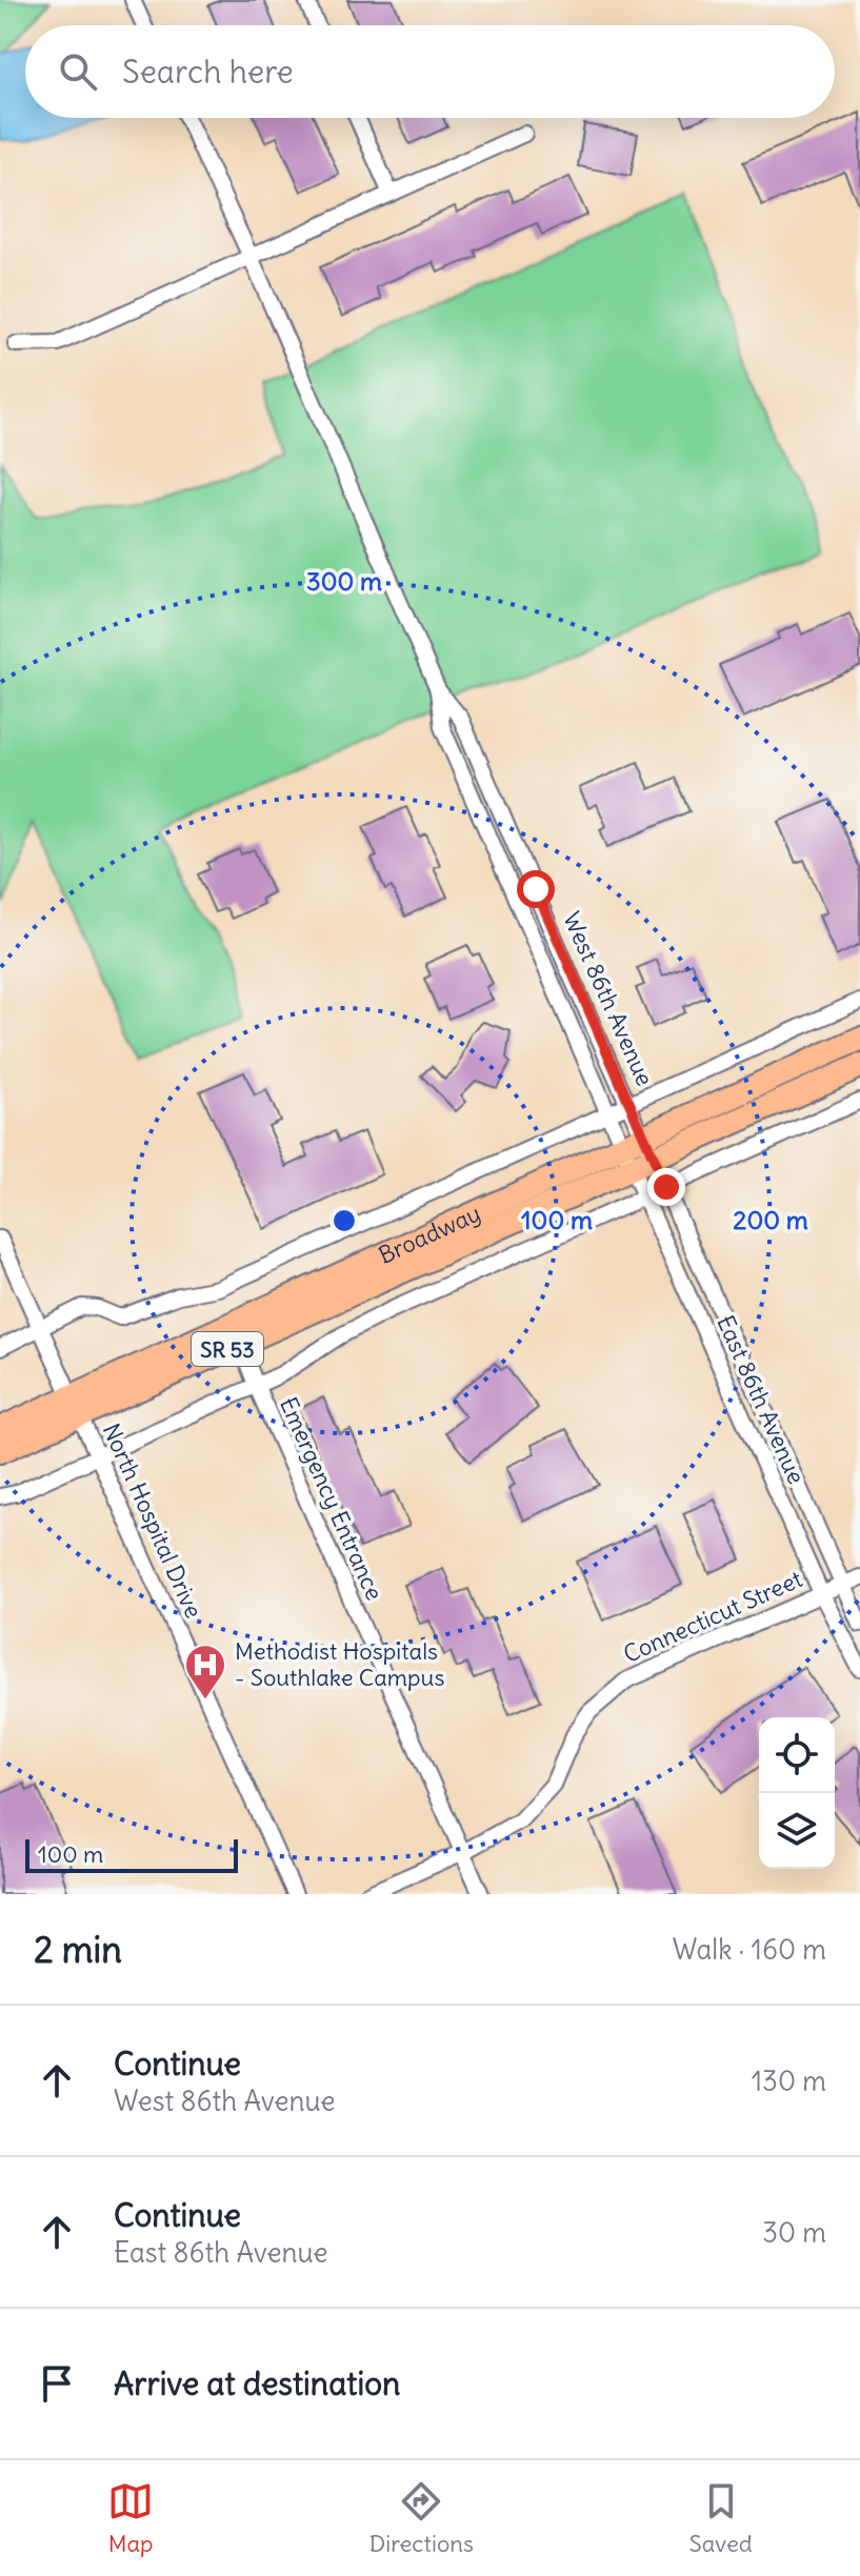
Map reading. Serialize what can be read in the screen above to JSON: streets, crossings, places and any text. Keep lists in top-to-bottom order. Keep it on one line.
{"streets":{"main road":["Broadway","SR 53"],"street":["West 86th Avenue","East 86th Avenue","Emergency Entrance","North Hospital Drive","Connecticut Street"]},"crossings":[["West 86th Avenue","Broadway"],["West 86th Avenue","East 86th Avenue"],["Broadway","East 86th Avenue"],["Broadway","Emergency Entrance"],["Broadway","North Hospital Drive"],["East 86th Avenue","Connecticut Street"],["Emergency Entrance","Connecticut Street"]],"places":{"hospital":["Methodist Hospitals - Southlake Campus"]},"scale_bar":"100 m","page":{"search":"Search here","scale":"100 m","heading":["2 min","Walk · 160 m"],"list":[["Continue","West 86th Avenue","130 m"],["Continue","East 86th Avenue","30 m"],"Arrive at destination"],"nav":["Map","Directions","Saved"]},"rings":["300 m","100 m","200 m"]}
